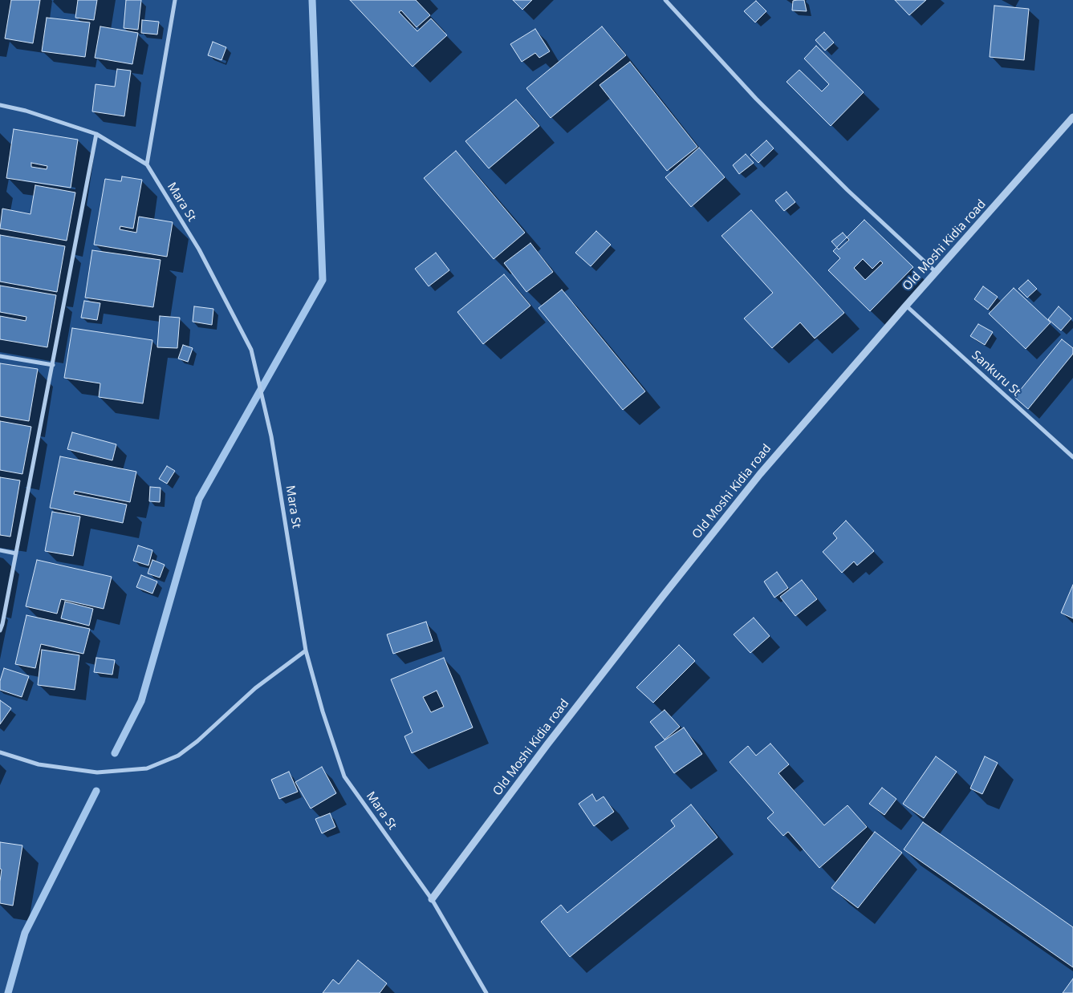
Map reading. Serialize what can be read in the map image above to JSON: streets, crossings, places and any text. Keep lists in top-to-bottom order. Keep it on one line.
{"streets":{"street":["Mara St","Old Moshi Kidia road","Sankuru St"]},"crossings":[["Mara St","Old Moshi Kidia road"],["Old Moshi Kidia road","Sankuru St"]]}
